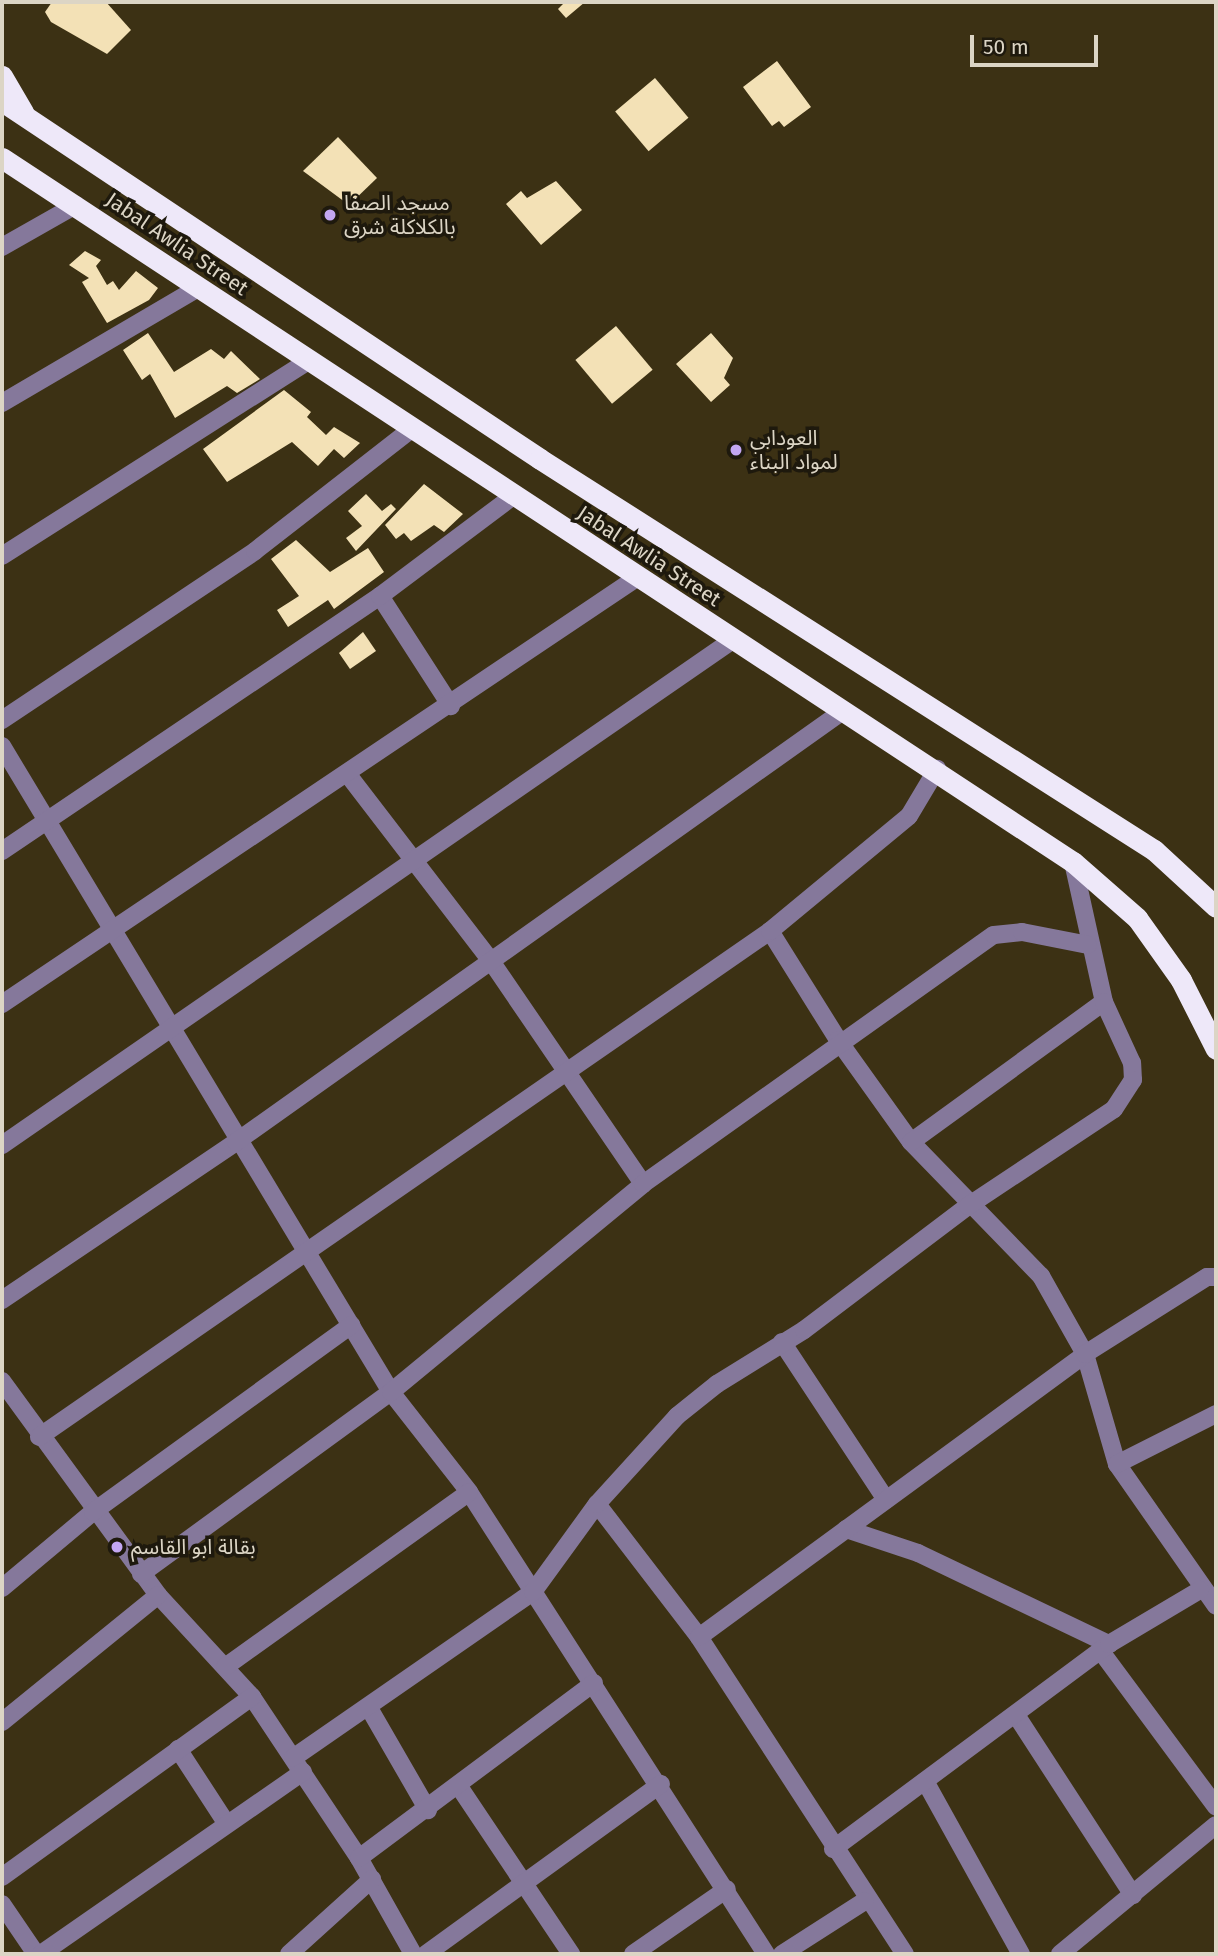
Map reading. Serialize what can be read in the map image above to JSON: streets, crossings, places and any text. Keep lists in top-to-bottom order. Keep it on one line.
{"streets":{"highway":["Jabal Awlia Street"]},"places":["مسجد الصفا بالكلاكلة شرق","العودابي لمواد البناء","بقالة ابو القاسم"],"scale_bar":"50 m"}
